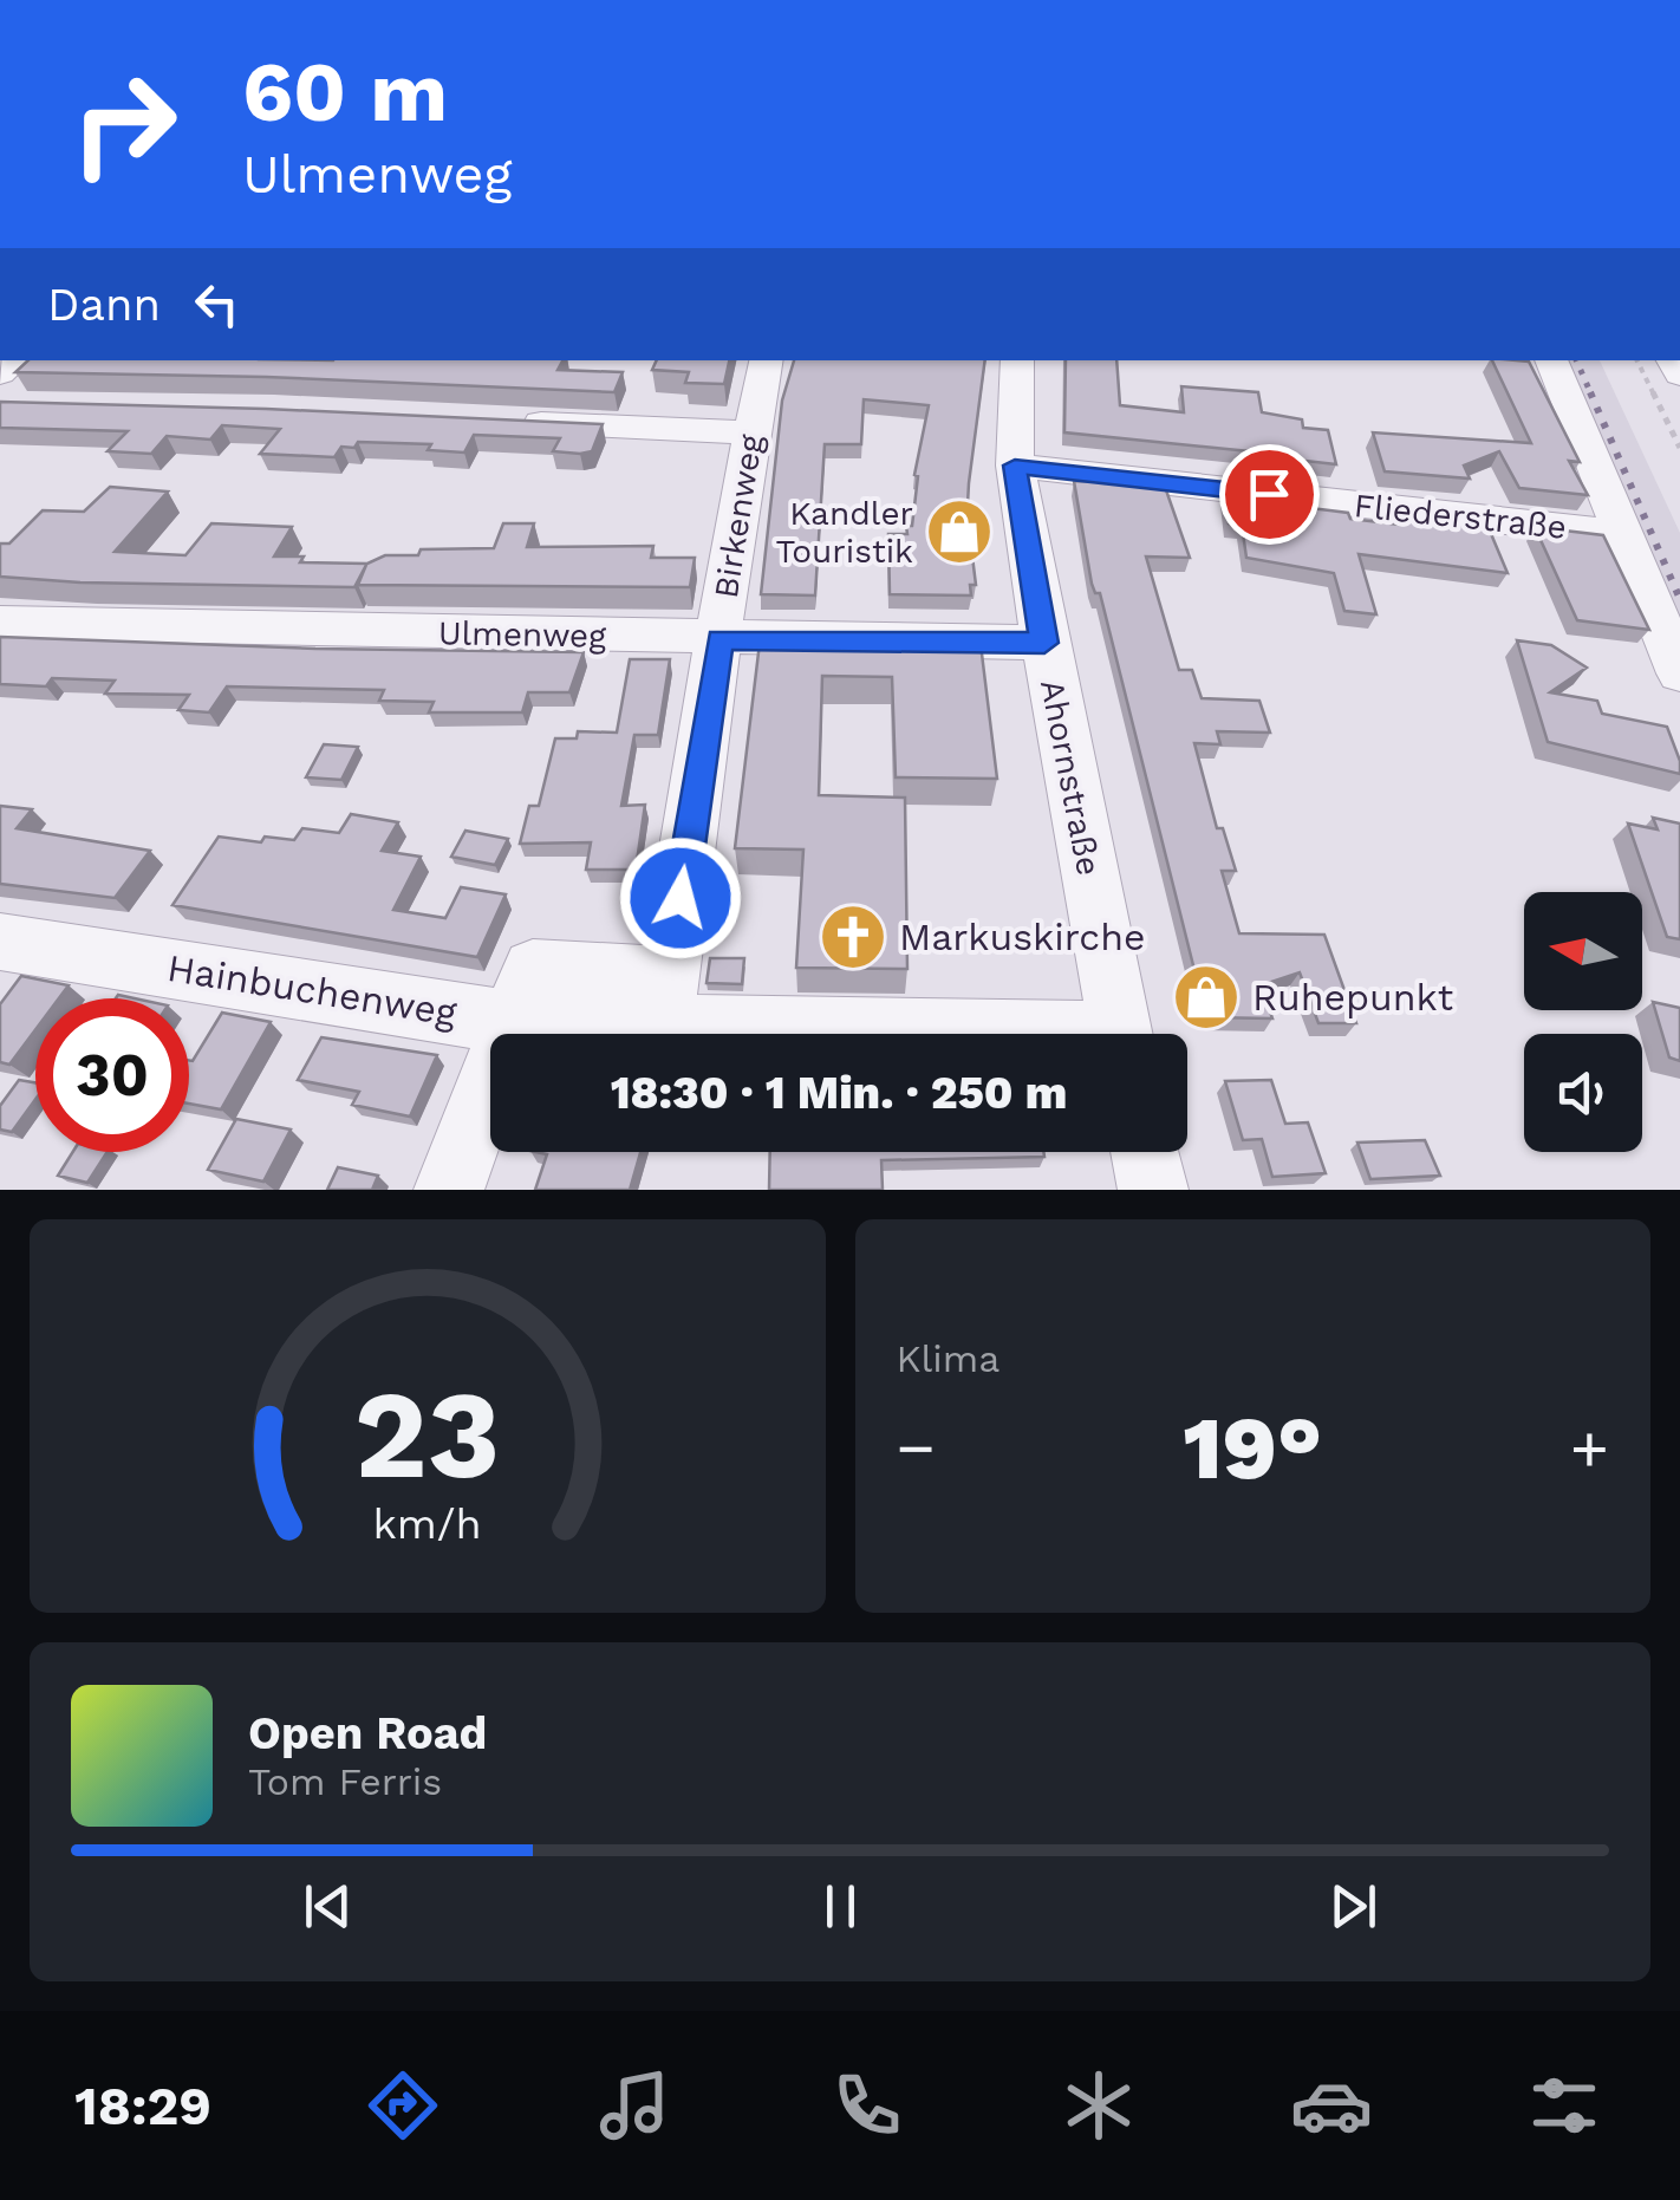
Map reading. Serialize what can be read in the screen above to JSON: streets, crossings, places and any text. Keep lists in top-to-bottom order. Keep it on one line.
{"streets":{"street":["Birkenweg","Fliederstraße","Ulmenweg","Ahornstraße","Hainbuchenweg"]},"crossings":[["Birkenweg","Ulmenweg"],["Birkenweg","Hainbuchenweg"],["Fliederstraße","Ahornstraße"],["Ulmenweg","Ahornstraße"]],"places":{"shop":["Kandler Touristik","Ruhepunkt"],"church":["Markuskirche"]},"north":"left","page":{"turn":["60 m","Ulmenweg"],"then":"Dann","limit":"30","trip":"18:30 · 1 Min. · 250 m","tile":"Klima","heat":["−","19°","+"],"song":["Open Road","Tom Ferris"],"tabs":"18:29","gauge":["23","km/h"]}}
